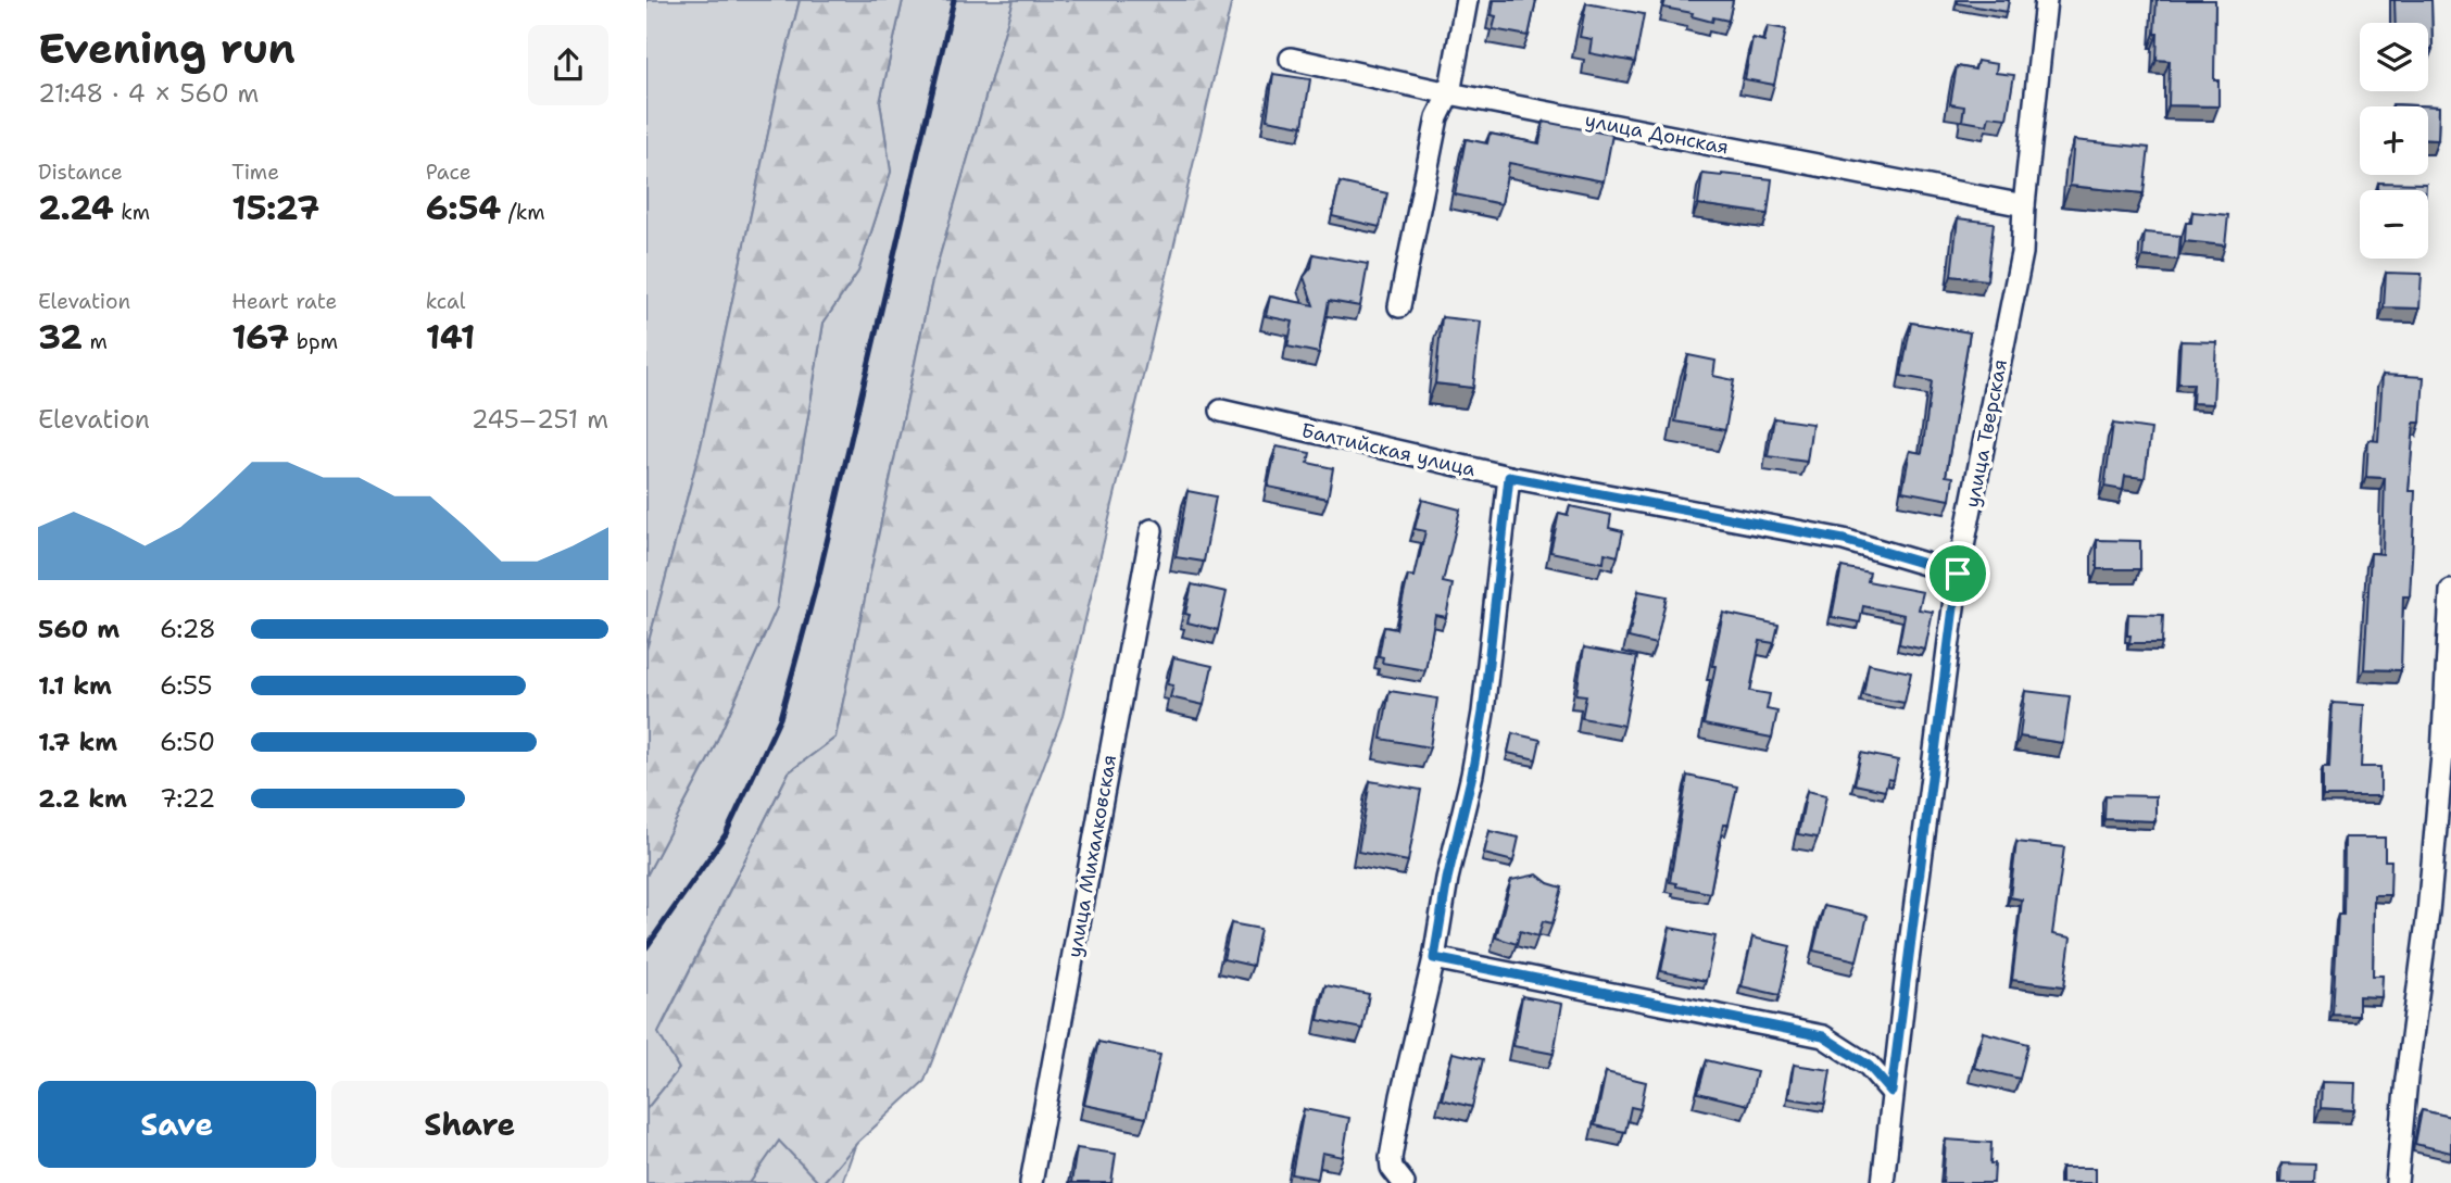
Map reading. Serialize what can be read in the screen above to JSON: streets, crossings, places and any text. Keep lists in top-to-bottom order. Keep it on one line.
{"streets":{"street":["улица Донская","улица Тверская","Балтийская улица","улица Михалковская"]},"crossings":[["улица Донская","улица Тверская"],["улица Тверская","Балтийская улица"]],"page":{"heading":["Evening run","21:48 · 4 × 560 m"],"map_buttons":["+","−"],"stats":[["Distance","2.24 km"],["Time","15:27"],["Pace","6:54 /km"],["Elevation","32 m"],["Heart rate","167 bpm"],["kcal","141"]],"chart":["Elevation","245–251 m"],"list":[{"name":"560 m","note":"6:28"},{"name":"1.1 km","note":"6:55"},{"name":"1.7 km","note":"6:50"},{"name":"2.2 km","note":"7:22"}],"buttons":["Save","Share"]}}
